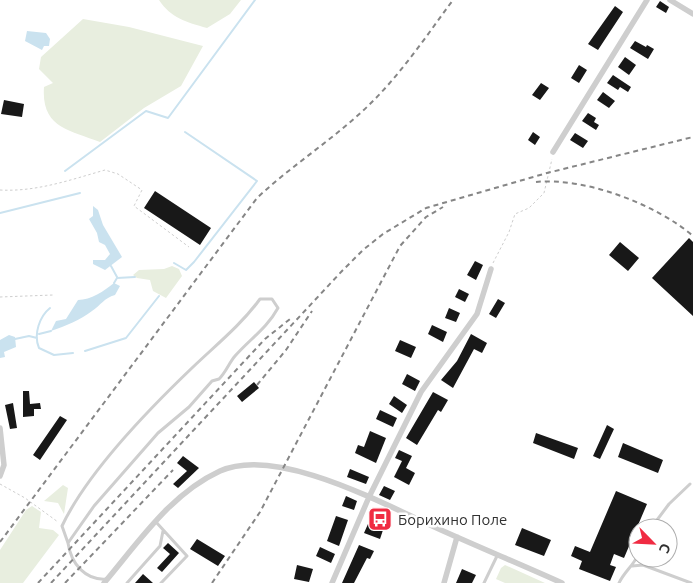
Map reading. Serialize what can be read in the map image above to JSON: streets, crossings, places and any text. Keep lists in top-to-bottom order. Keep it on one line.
{"places":{"bus stop":["Борихино Поле"]},"north":"bottom right"}
